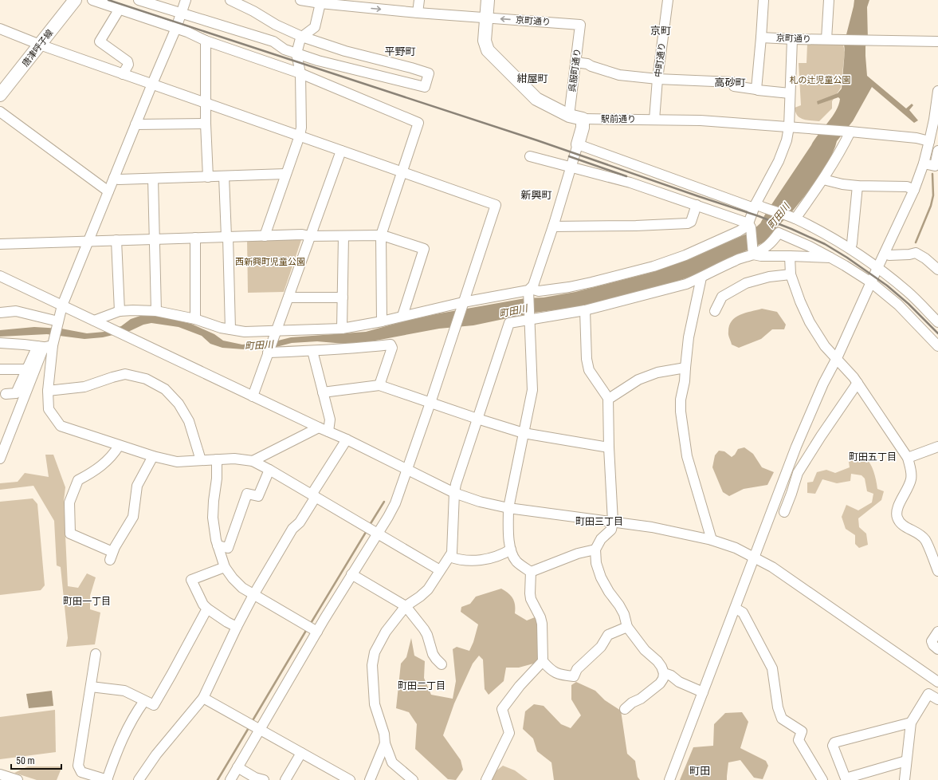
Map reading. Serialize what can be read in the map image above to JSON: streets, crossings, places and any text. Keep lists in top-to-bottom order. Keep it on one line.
{"streets":{"main road":["唐津呼子線"],"street":["京町通り","中町通り","呉服町通り","駅前通り"]},"crossings":[["京町通り","呉服町通り"],["中町通り","駅前通り"]],"districts":["京町","平野町","紺屋町","高砂町","新興町","町田五丁目","町田三丁目","町田一丁目","町田二丁目","町田"],"water":["町田川"],"parks":["札の辻児童公園","西新興町児童公園"],"scale_bar":"50 m"}
